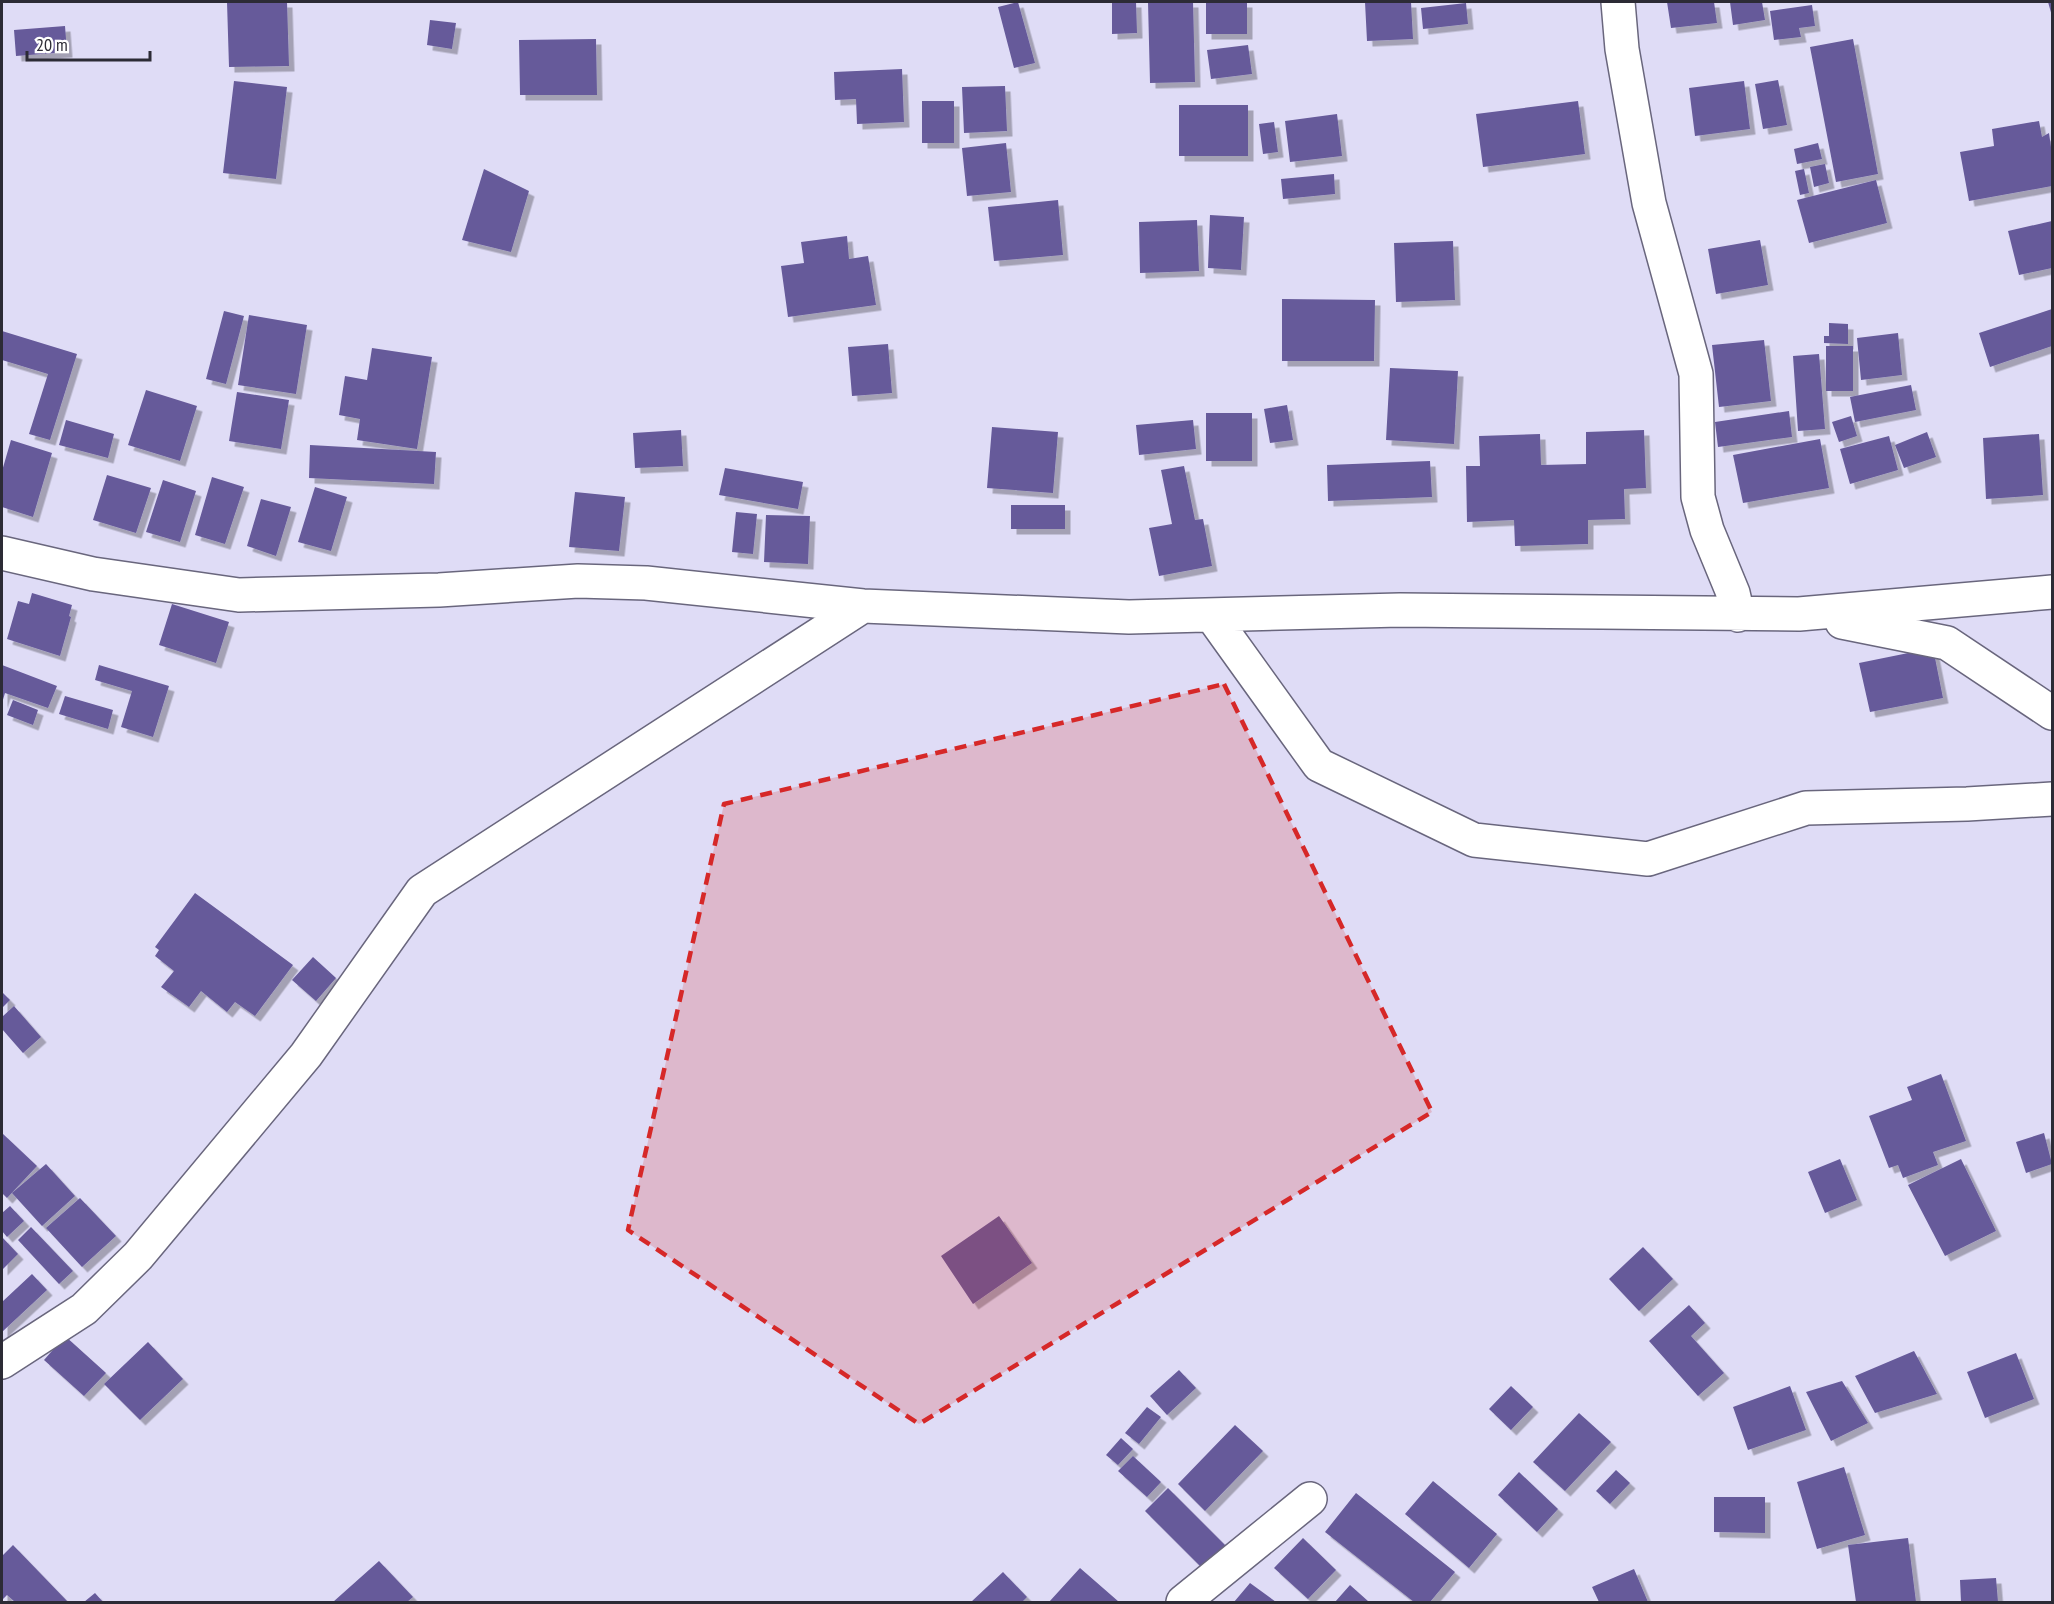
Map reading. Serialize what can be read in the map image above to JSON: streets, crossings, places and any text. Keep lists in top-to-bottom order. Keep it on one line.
{"scale_bar":"20 m"}
